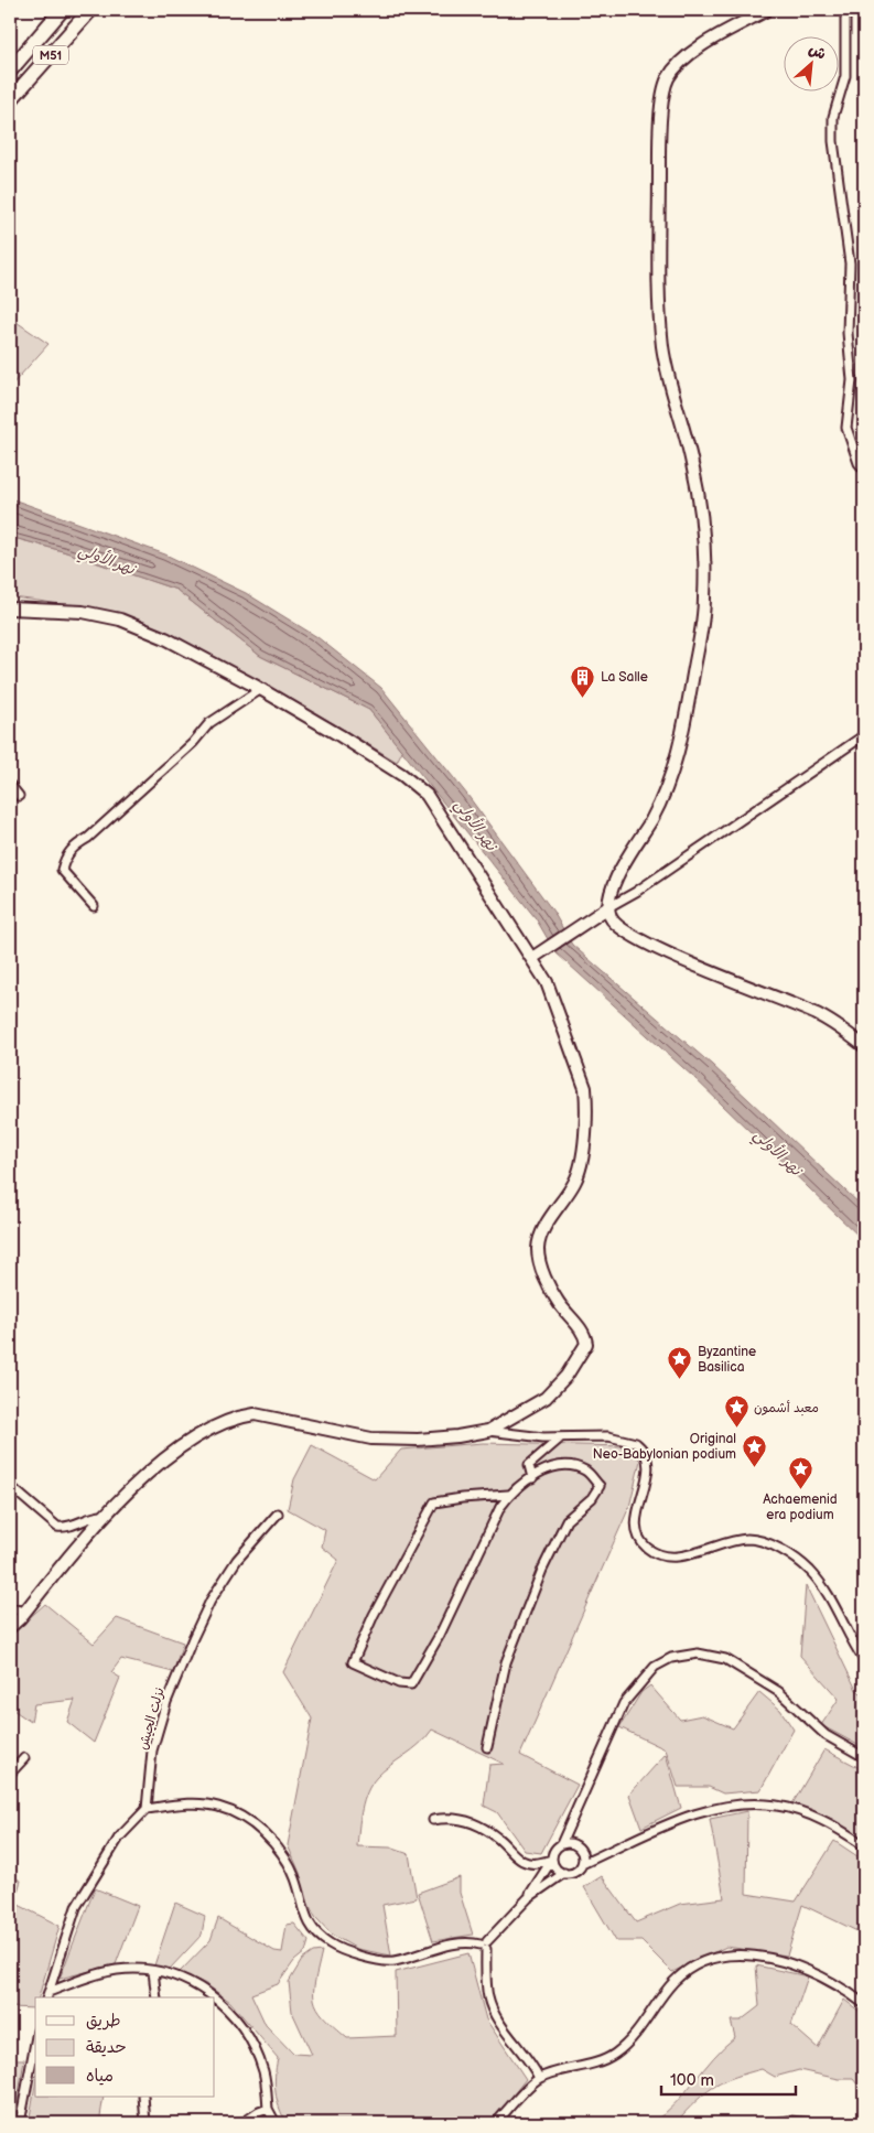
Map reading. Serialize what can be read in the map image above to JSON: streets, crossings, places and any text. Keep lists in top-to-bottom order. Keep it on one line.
{"streets":{"highway":["M51"],"street":["نزلت الجيش"]},"water":["نهر الأولي"],"places":{"building":["La Salle"],"place":["Byzantine Basilica","معبد أشمون","Original Neo-Babylonian podium","Achaemenid era podium"]},"legend":["طريق","حديقة","مياه"],"scale_bar":"100 m","north":"top right"}
